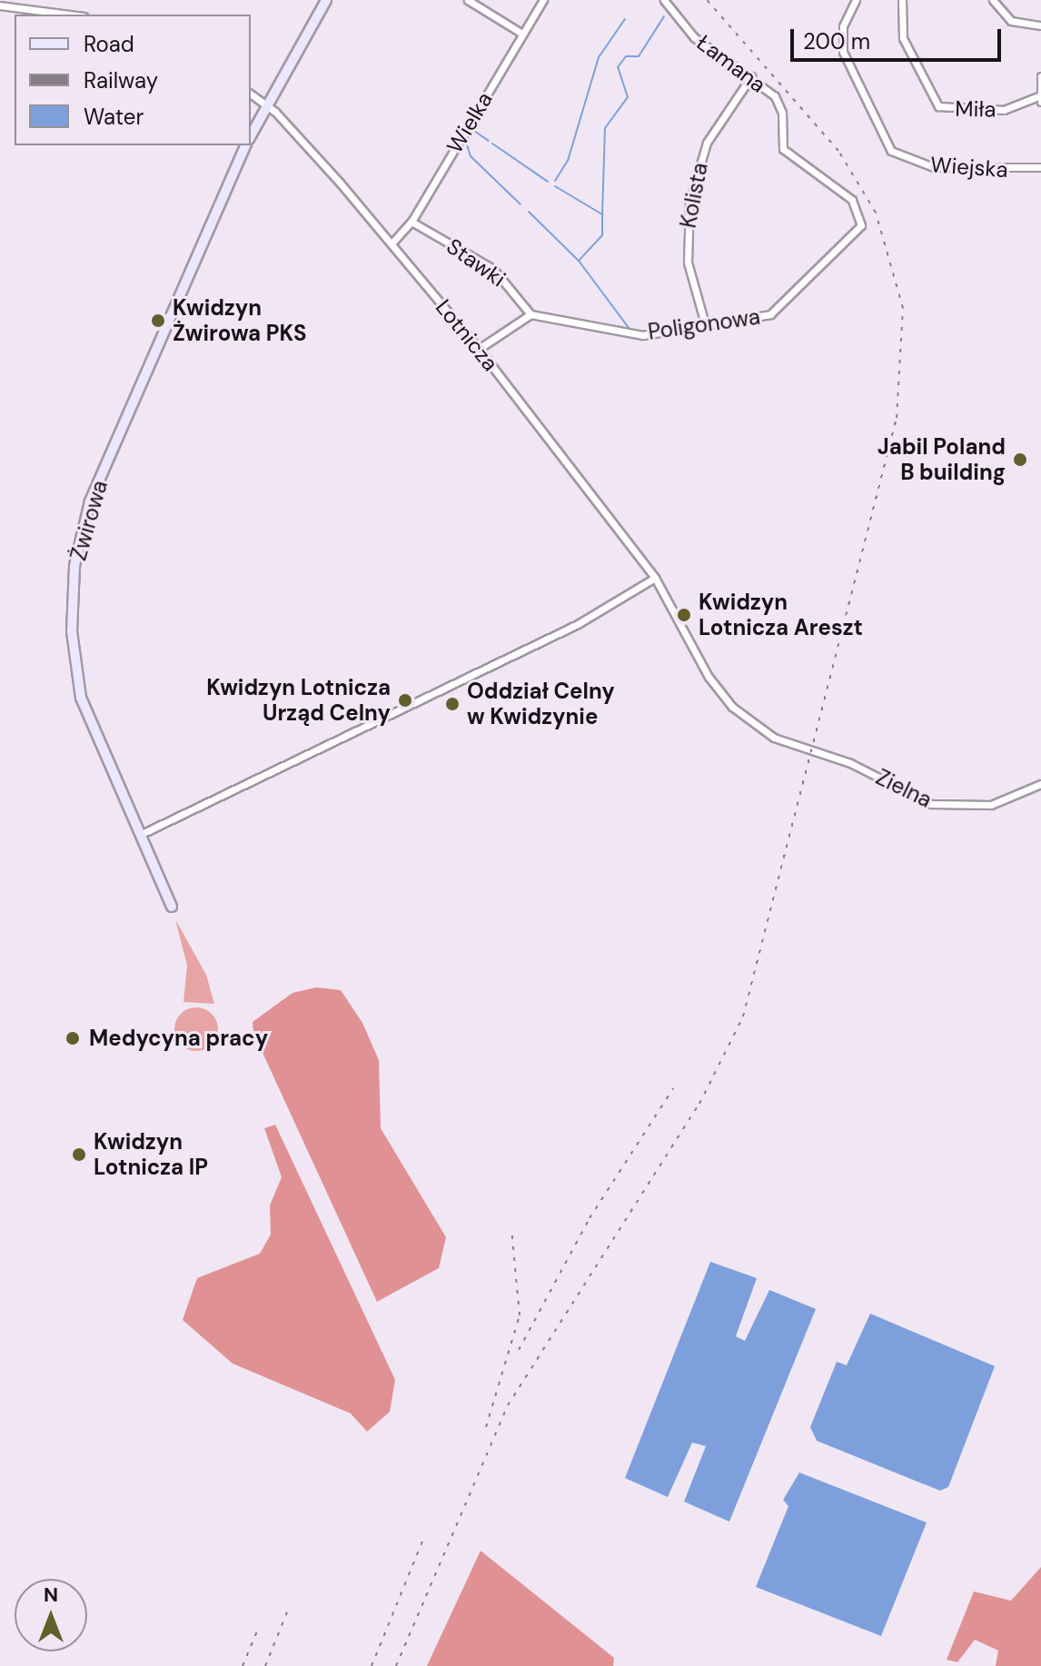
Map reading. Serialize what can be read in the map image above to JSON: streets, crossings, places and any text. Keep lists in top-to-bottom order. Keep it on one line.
{"streets":{"street":["Łamana","Miła","Wielka","Wiejska","Kolista","Stawki","Poligonowa","Lotnicza","Żwirowa","Zielna"]},"crossings":[["Łamana","Kolista"],["Łamana","Poligonowa"],["Wielka","Stawki"],["Wielka","Lotnicza"],["Kolista","Poligonowa"],["Stawki","Poligonowa"],["Lotnicza","Żwirowa"],["Lotnicza","Zielna"]],"places":["Kwidzyn Żwirowa PKS","Jabil Poland B building","Kwidzyn Lotnicza Areszt","Kwidzyn Lotnicza Urząd Celny","Oddział Celny w Kwidzynie","Medycyna pracy","Kwidzyn Lotnicza IP"],"legend":["Road","Railway","Water"],"scale_bar":"200 m","north":"top"}
